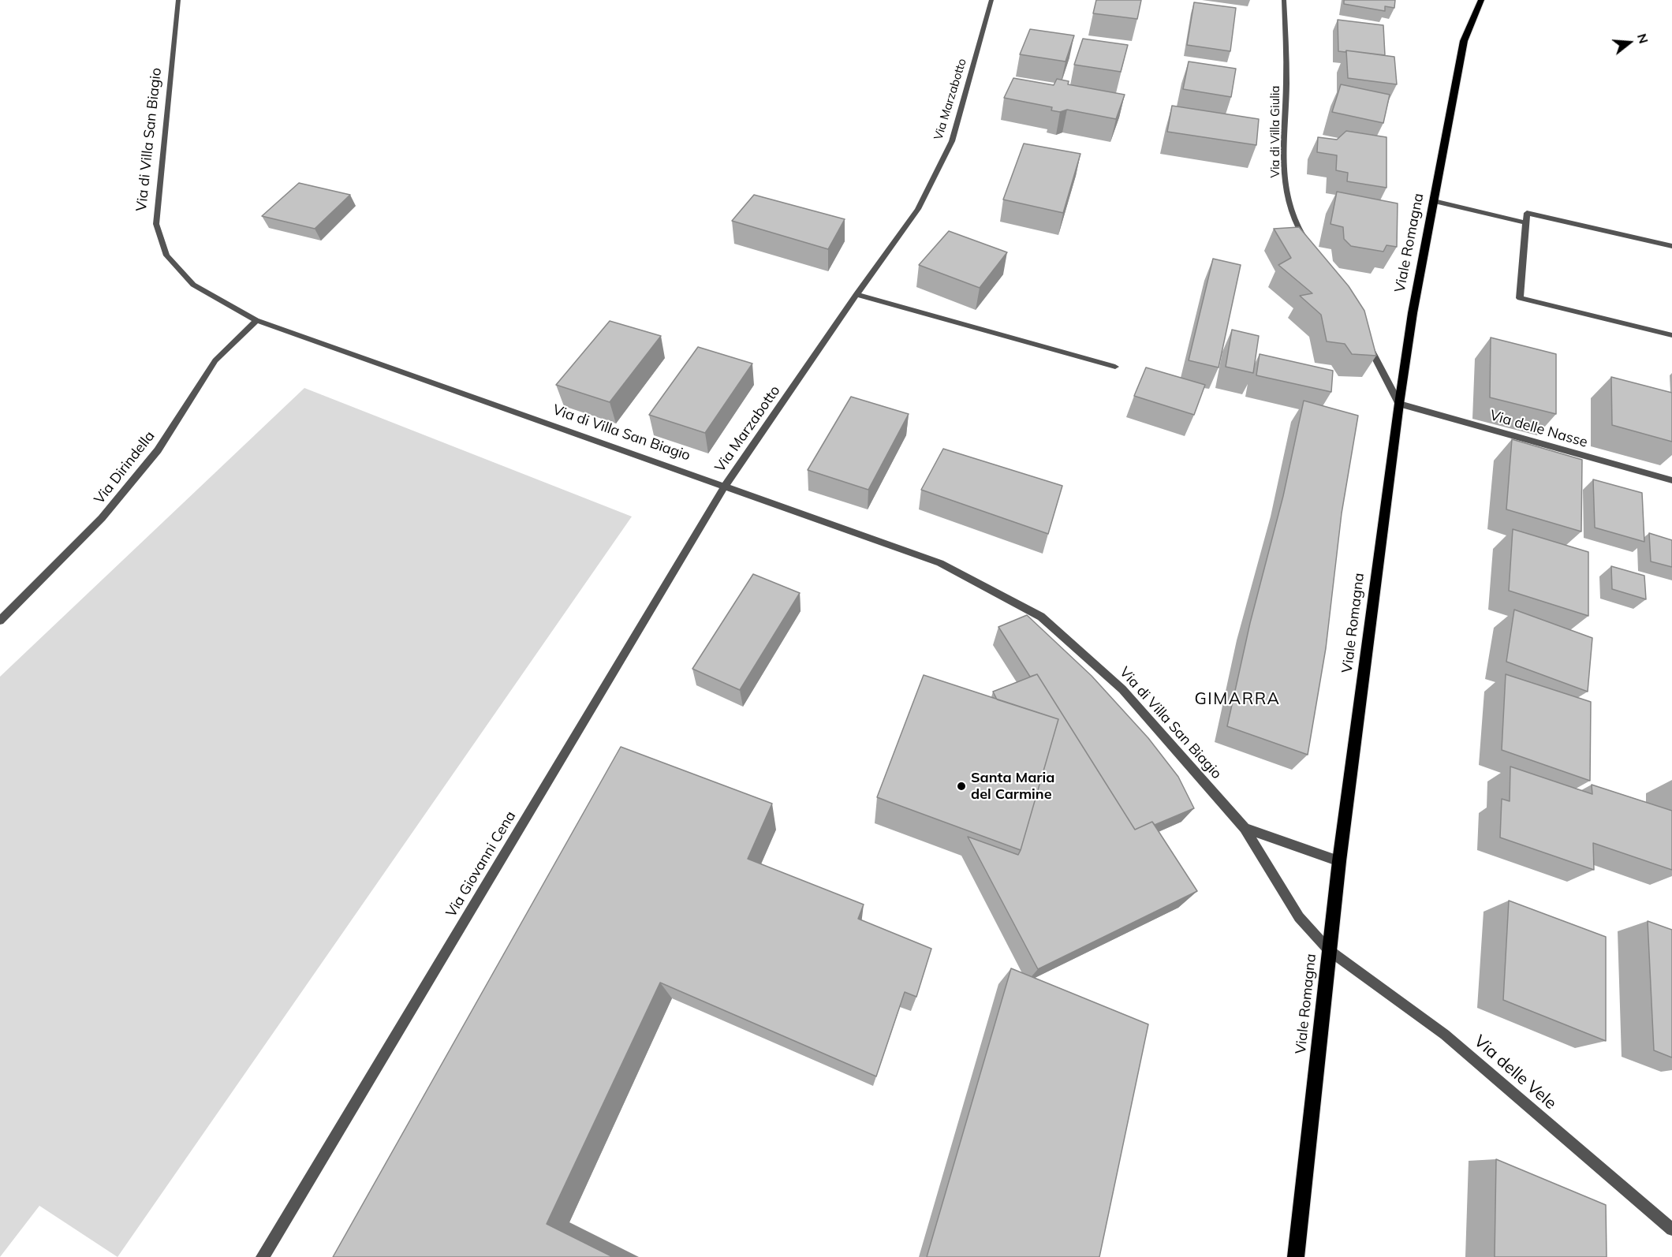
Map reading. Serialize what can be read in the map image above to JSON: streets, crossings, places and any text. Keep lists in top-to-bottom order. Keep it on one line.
{"streets":{"main road":["Viale Romagna"],"street":["Via Marzabotto","Via di Villa Giulia","Via di Villa San Biagio","Via delle Nasse","Via Dirindella","Via Giovanni Cena","Via delle Vele"]},"crossings":[["Via Marzabotto","Via di Villa San Biagio"],["Via Marzabotto","Via Giovanni Cena"],["Via di Villa San Biagio","Viale Romagna"],["Via di Villa San Biagio","Via Dirindella"],["Via di Villa San Biagio","Via Giovanni Cena"],["Via di Villa San Biagio","Via delle Vele"],["Viale Romagna","Via delle Nasse"],["Viale Romagna","Via delle Vele"]],"districts":["GIMARRA"],"places":["Santa Maria del Carmine"],"north":"right"}
